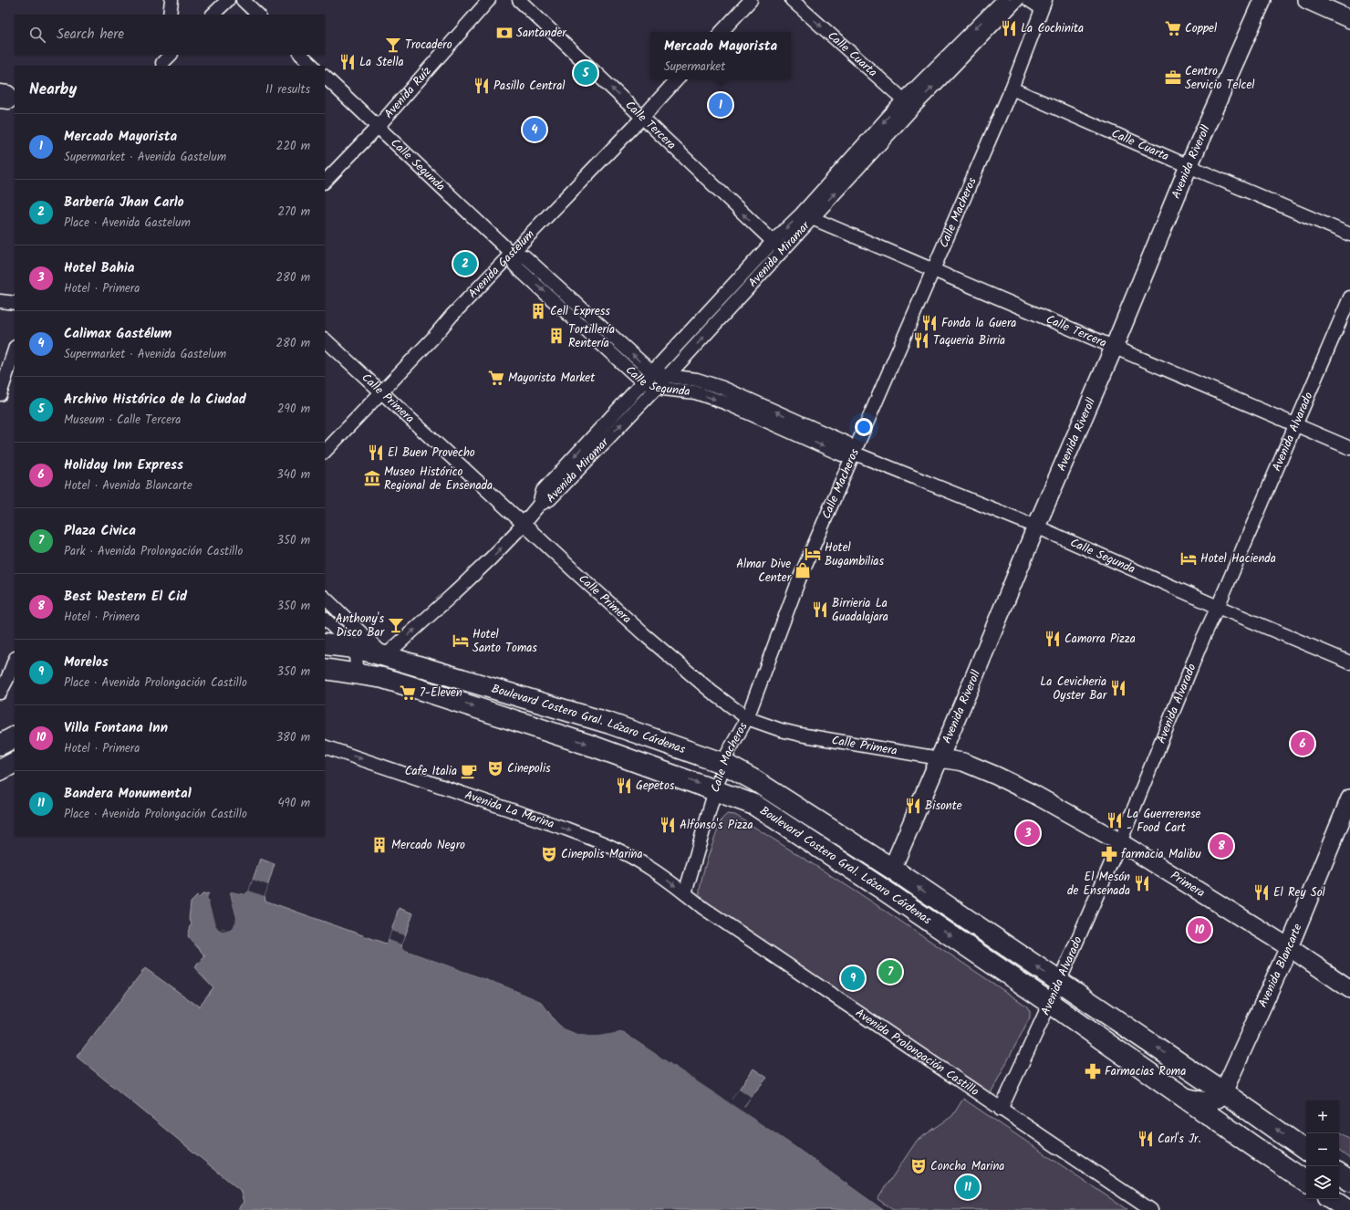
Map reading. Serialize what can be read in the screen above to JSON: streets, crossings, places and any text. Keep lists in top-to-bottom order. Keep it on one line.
{"streets":{"highway":["Boulevard Costero Gral. Lázaro Cárdenas"],"main road":["Avenida Riveroll","Primera","Avenida Blancarte"],"street":["Calle Cuarta","Avenida Ruíz","Calle Tercera","Calle Segunda","Calle Macheros","Avenida Miramar","Avenida Gastelum","Calle Primera","Avenida Alvarado","Avenida La Marina","Avenida Prolongación Castillo"]},"crossings":[["Calle Cuarta","Avenida Riveroll"],["Calle Cuarta","Calle Macheros"],["Calle Cuarta","Avenida Miramar"],["Avenida Ruíz","Calle Segunda"],["Calle Tercera","Avenida Riveroll"],["Calle Tercera","Calle Macheros"],["Calle Tercera","Avenida Miramar"],["Calle Tercera","Avenida Gastelum"],["Calle Tercera","Avenida Alvarado"],["Avenida Riveroll","Calle Segunda"],["Avenida Riveroll","Calle Primera"],["Avenida Riveroll","Boulevard Costero Gral. Lázaro Cárdenas"],["Avenida Riveroll","Primera"],["Calle Segunda","Calle Macheros"],["Calle Segunda","Avenida Miramar"],["Calle Segunda","Avenida Gastelum"],["Calle Segunda","Avenida Alvarado"],["Calle Macheros","Calle Primera"],["Calle Macheros","Boulevard Costero Gral. Lázaro Cárdenas"],["Calle Macheros","Avenida La Marina"],["Calle Macheros","Avenida Prolongación Castillo"],["Avenida Miramar","Calle Primera"],["Avenida Miramar","Boulevard Costero Gral. Lázaro Cárdenas"],["Avenida Gastelum","Calle Primera"],["Calle Primera","Primera"],["Avenida Alvarado","Boulevard Costero Gral. Lázaro Cárdenas"],["Avenida Alvarado","Primera"],["Avenida Alvarado","Avenida Prolongación Castillo"],["Boulevard Costero Gral. Lázaro Cárdenas","Avenida Blancarte"],["Avenida La Marina","Avenida Prolongación Castillo"],["Primera","Avenida Blancarte"]],"one_way":["Calle Tercera","Avenida La Marina"],"places":{"restaurant":["La Cochinita","La Stella","Pasillo Central","Fonda la Guera","Taqueria Birria","El Buen Provecho","Birrieria La Guadalajara","Camorra Pizza","La Cevicheria Oyster Bar","Gepetos","Bisonte","La Guerrerense - Food Cart","Alfonso's Pizza","El Mesón de Ensenada","El Rey Sol","Carl's Jr."],"supermarket":["Coppel","Mayorista Market","7-Eleven"],"bank":["Santander"],"bar":["Trocadero","Anthony's Disco Bar"],"office":["Centro Servicio Telcel"],"building":["Cell Express","Tortillería Rentería","Mercado Negro"],"museum":["Museo Histórico Regional de Ensenada"],"hotel":["Hotel Bugambilias","Hotel Hacienda","Hotel Santo Tomas"],"shop":["Almar Dive Center"],"theatre":["Cinepolis","Cinepolis Marina","Concha Marina"],"cafe":["Cafe Italia"],"pharmacy":["farmacia Malibu","Farmacias Roma"]},"page":{"search":"Search here","popup":["Mercado Mayorista","Supermarket"],"pins":["5","1","4","2","6","3","8","10","7","9","11"],"heading":["Nearby","11 results"],"list":[{"mark":"1","name":"Mercado Mayorista","note":"Supermarket · Avenida Gastelum","value":"220 m"},{"mark":"2","name":"Barbería Jhan Carlo","note":"Place · Avenida Gastelum","value":"270 m"},{"mark":"3","name":"Hotel Bahia","note":"Hotel · Primera","value":"280 m"},{"mark":"4","name":"Calimax Gastélum","note":"Supermarket · Avenida Gastelum","value":"280 m"},{"mark":"5","name":"Archivo Histórico de la Ciudad","note":"Museum · Calle Tercera","value":"290 m"},{"mark":"6","name":"Holiday Inn Express","note":"Hotel · Avenida Blancarte","value":"340 m"},{"mark":"7","name":"Plaza Civica","note":"Park · Avenida Prolongación Castillo","value":"350 m"},{"mark":"8","name":"Best Western El Cid","note":"Hotel · Primera","value":"350 m"},{"mark":"9","name":"Morelos","note":"Place · Avenida Prolongación Castillo","value":"350 m"},{"mark":"10","name":"Villa Fontana Inn","note":"Hotel · Primera","value":"380 m"},{"mark":"11","name":"Bandera Monumental","note":"Place · Avenida Prolongación Castillo","value":"490 m"}],"map_buttons":["+","−"]}}
